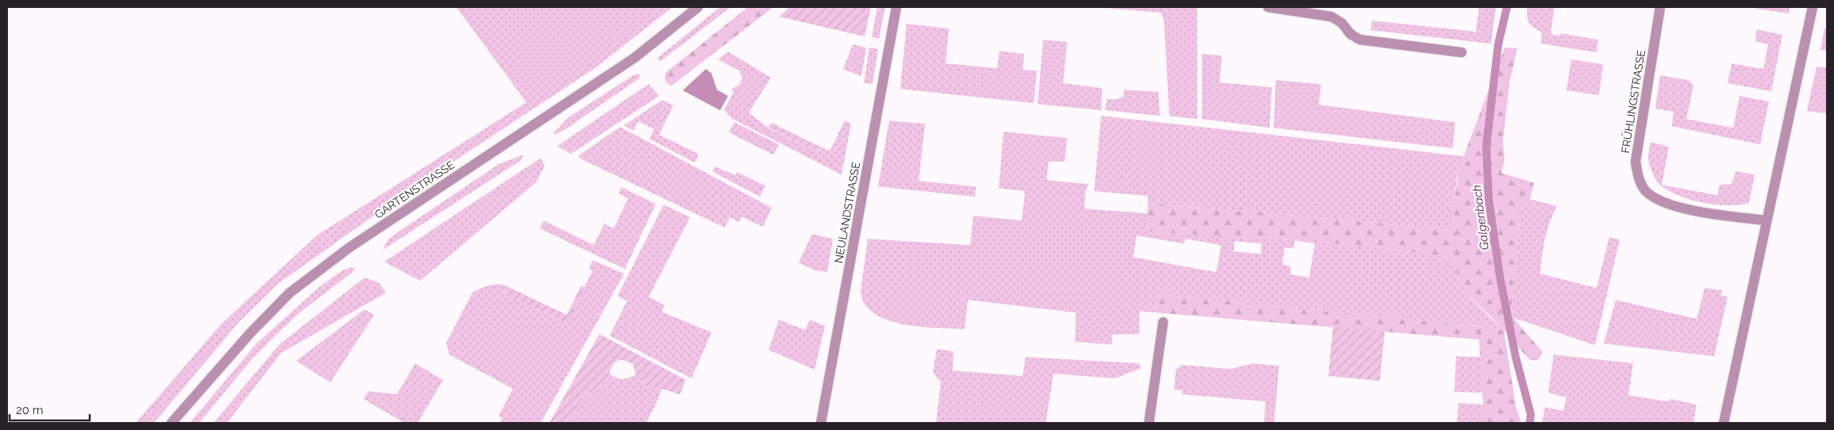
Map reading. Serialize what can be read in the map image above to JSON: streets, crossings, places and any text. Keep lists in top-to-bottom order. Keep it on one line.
{"streets":{"street":["FRÜHLINGSTRASSE","GARTENSTRASSE","NEULANDSTRASSE"]},"water":["Galgenbach"],"scale_bar":"20 m"}
